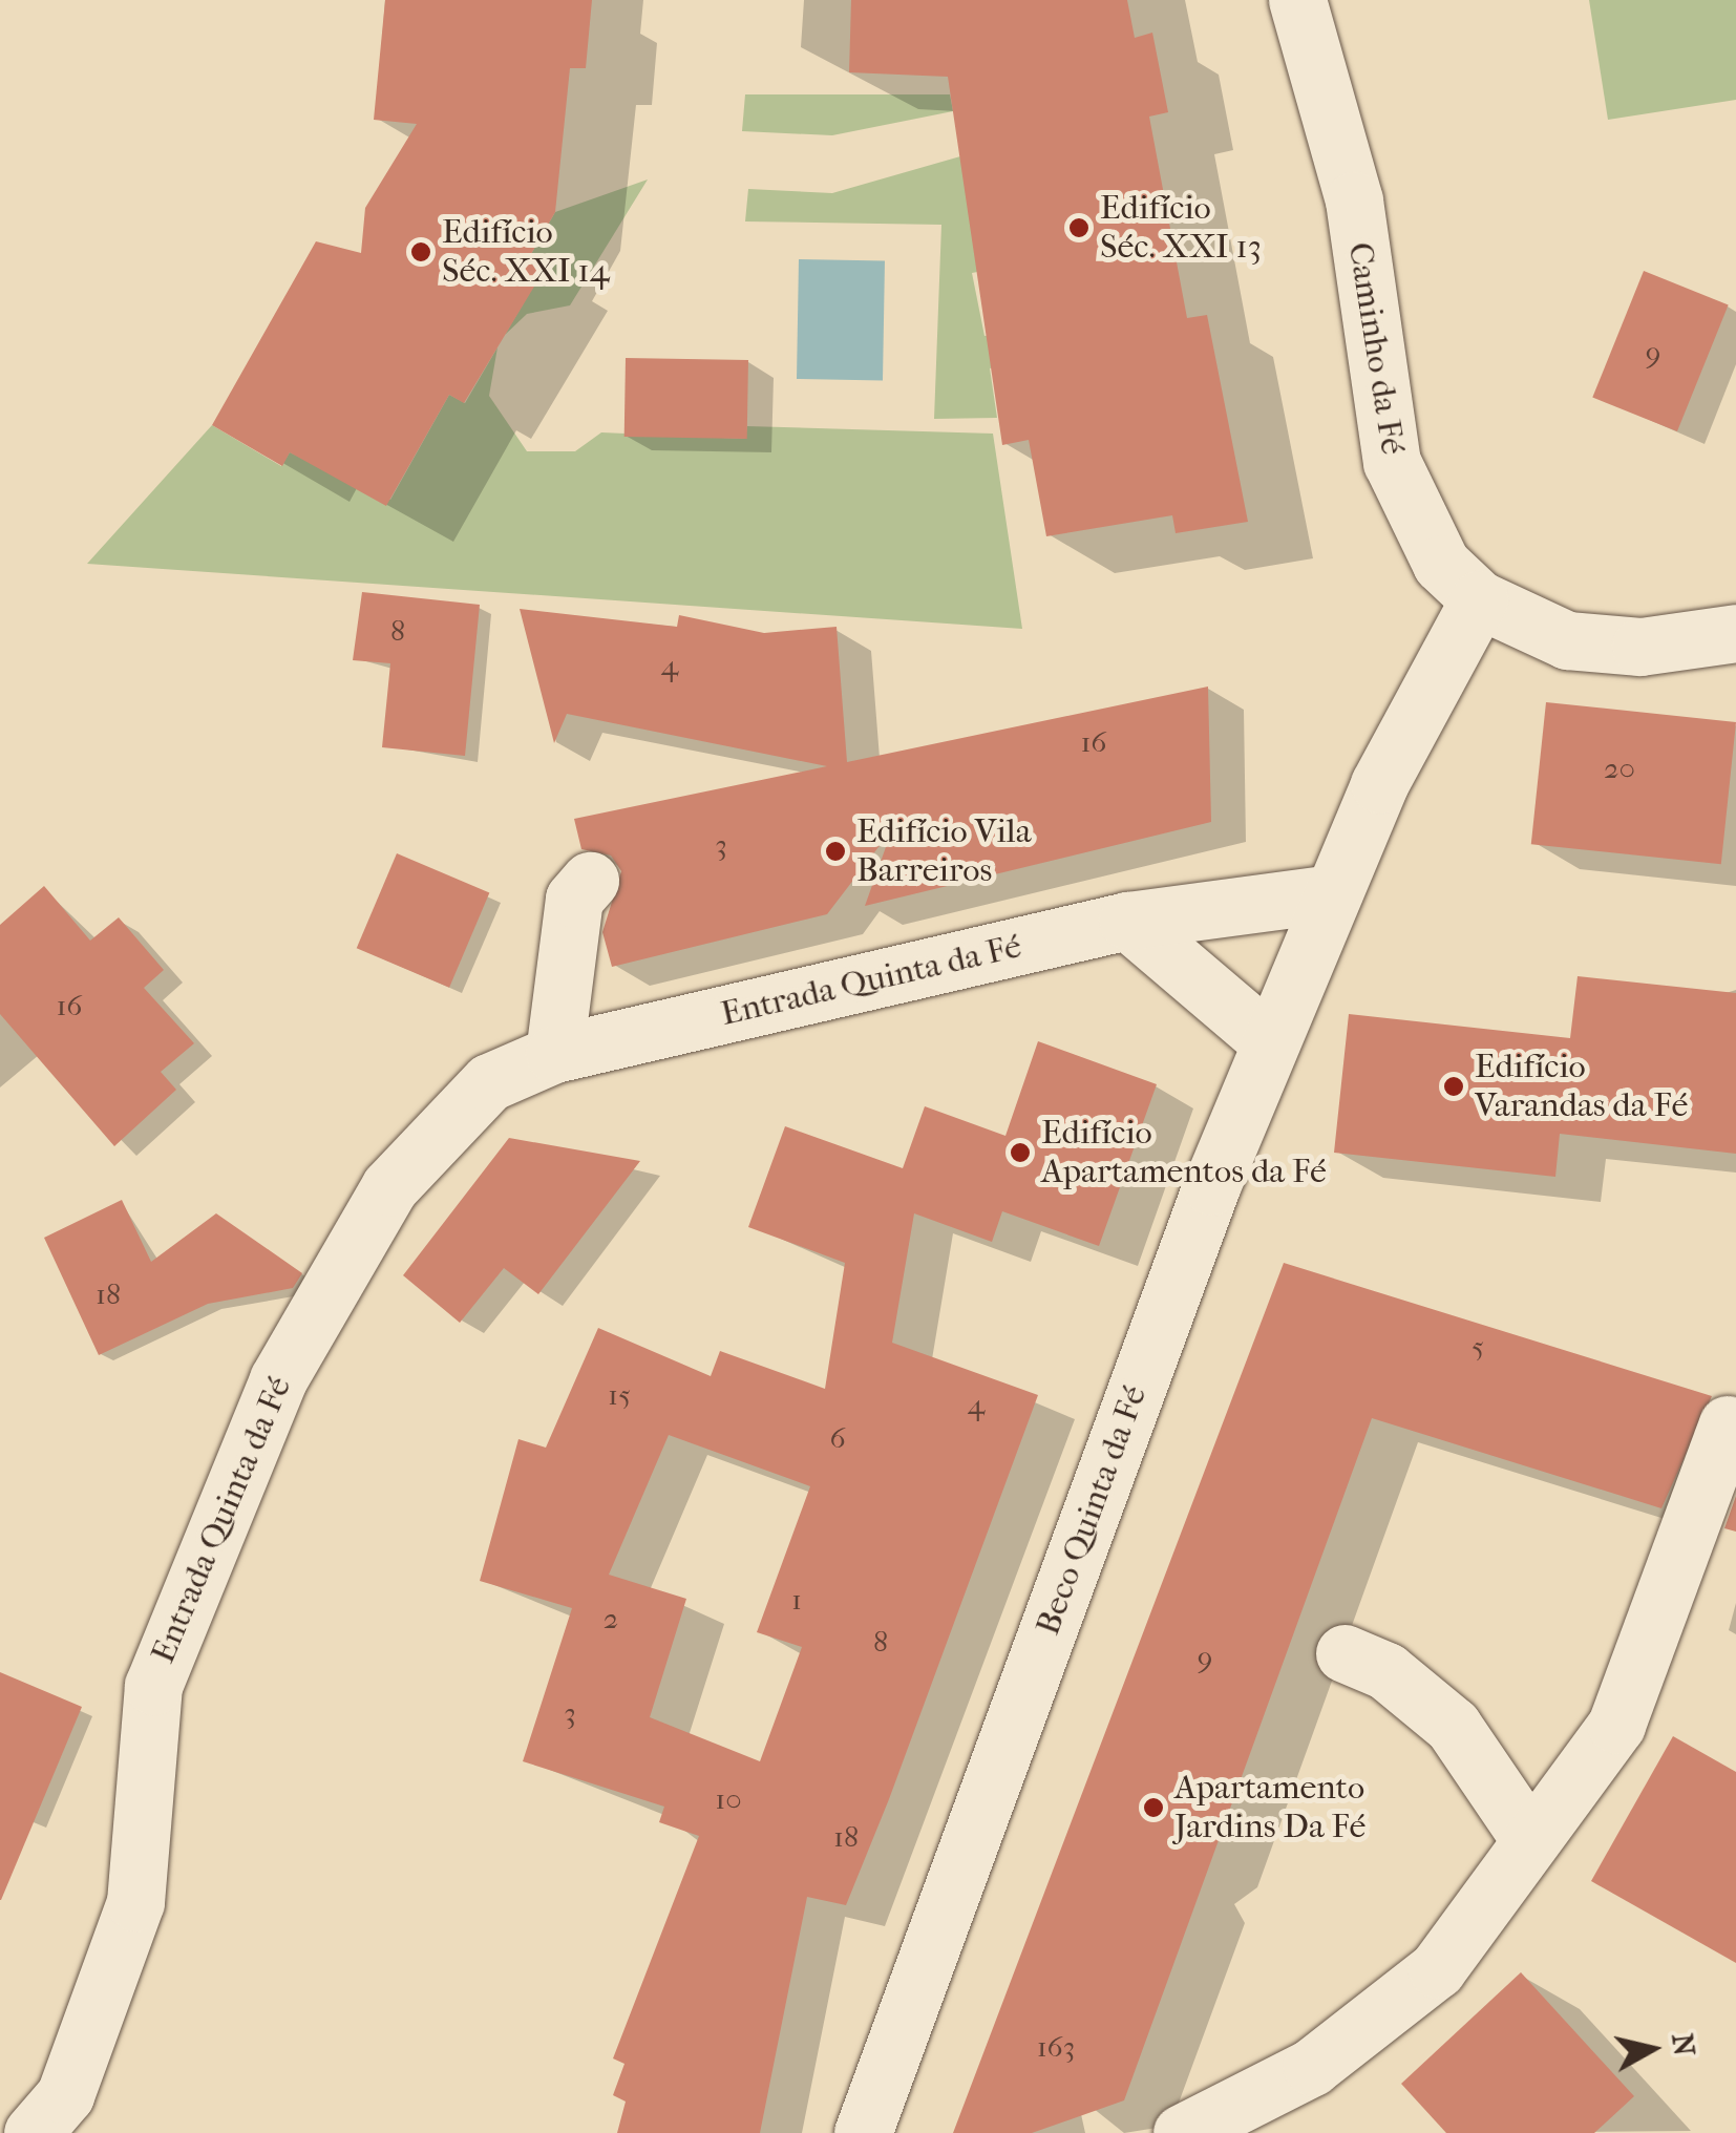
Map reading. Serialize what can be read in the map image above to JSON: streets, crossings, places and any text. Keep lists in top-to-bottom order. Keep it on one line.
{"streets":{"street":["Caminho da Fé","Entrada Quinta da Fé","Beco Quinta da Fé"]},"crossings":[["Caminho da Fé","Beco Quinta da Fé"],["Entrada Quinta da Fé","Beco Quinta da Fé"]],"places":["Edifício Séc. XXI 13","Edifício Séc. XXI 14","Edifício Vila Barreiros","Edifício Varandas da Fé","Edifício Apartamentos da Fé","Apartamento Jardins Da Fé"],"house_numbers":["9","8","4","16","20","3","16","18","5","15","4","6","1","2","8","9","3","10","18","163"],"north":"right"}
